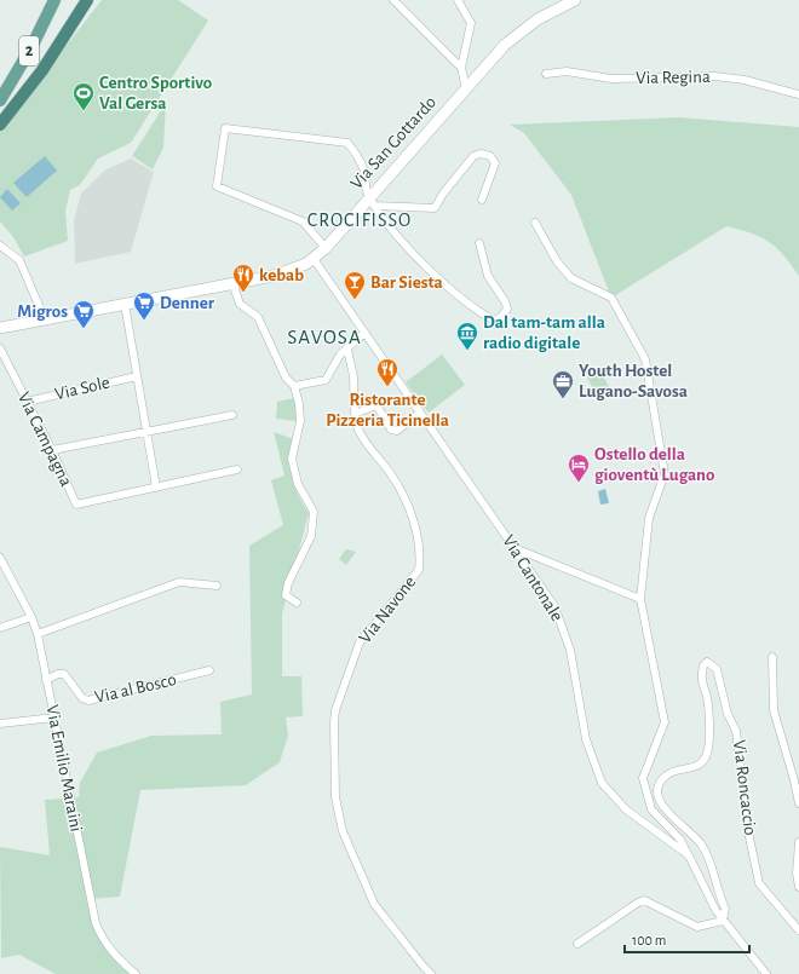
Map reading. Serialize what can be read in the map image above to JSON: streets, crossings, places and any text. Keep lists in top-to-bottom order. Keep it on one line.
{"streets":{"main road":["2","Via San Gottardo"],"street":["Via Regina","Via Sole","Via Campagna","Via Cantonale","Via Navone","Via al Bosco","Via Emilio Maraini","Via Roncaccio"]},"crossings":[["Via San Gottardo","Via Cantonale"],["Via Sole","Via Campagna"],["Via al Bosco","Via Emilio Maraini"]],"districts":["CROCIFISSO","SAVOSA"],"places":{"sports":["Centro Sportivo Val Gersa"],"restaurant":["kebab","Ristorante Pizzeria Ticinella"],"bar":["Bar Siesta"],"supermarket":["Denner","Migros"],"museum":["Dal tam-tam alla radio digitale"],"office":["Youth Hostel Lugano-Savosa"],"hotel":["Ostello della gioventù Lugano"]},"scale_bar":"100 m"}
